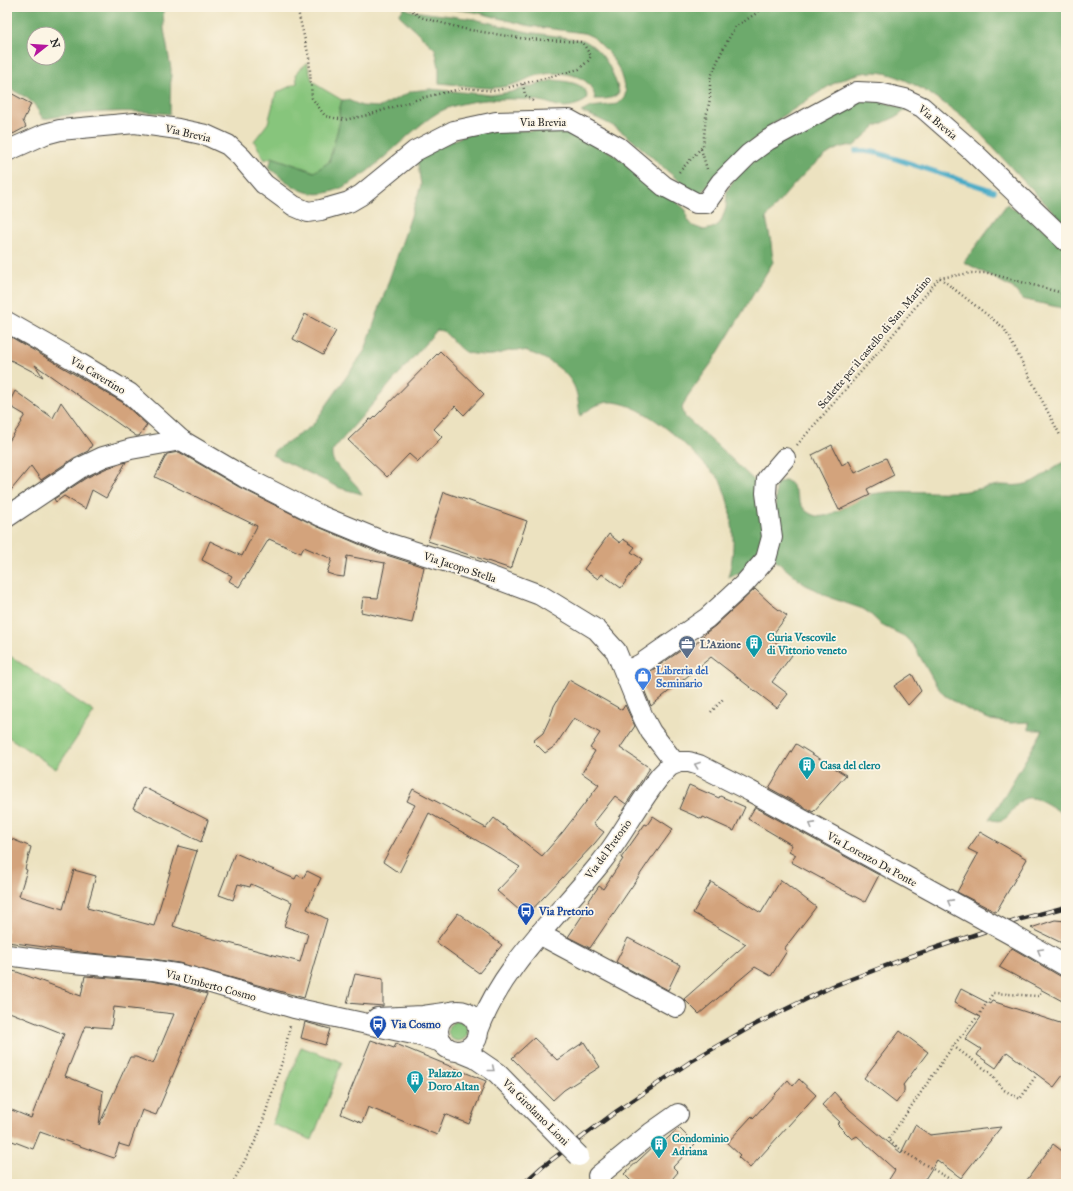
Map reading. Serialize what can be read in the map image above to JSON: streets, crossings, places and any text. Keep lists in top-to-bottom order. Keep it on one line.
{"streets":{"street":["Via Brevia","Via Cavertino","Via Jacopo Stella","Via del Pretorio","Via Lorenzo Da Ponte","Via Umberto Cosmo","Via Girolamo Lioni"],"path":["Scalette per il castello di San. Martino"]},"crossings":[["Via Cavertino","Via Jacopo Stella"],["Via Jacopo Stella","Via del Pretorio"],["Via Jacopo Stella","Via Lorenzo Da Ponte"],["Via del Pretorio","Via Lorenzo Da Ponte"],["Via del Pretorio","Via Umberto Cosmo"],["Via del Pretorio","Via Girolamo Lioni"],["Via Umberto Cosmo","Via Girolamo Lioni"]],"one_way":["Via Lorenzo Da Ponte"],"places":{"building":["Curia Vescovile di Vittorio veneto","Casa del clero","Palazzo Doro Altan","Condominio Adriana"],"office":["L'Azione"],"shop":["Libreria del Seminario"],"bus stop":["Via Pretorio","Via Cosmo"]},"north":"right"}
